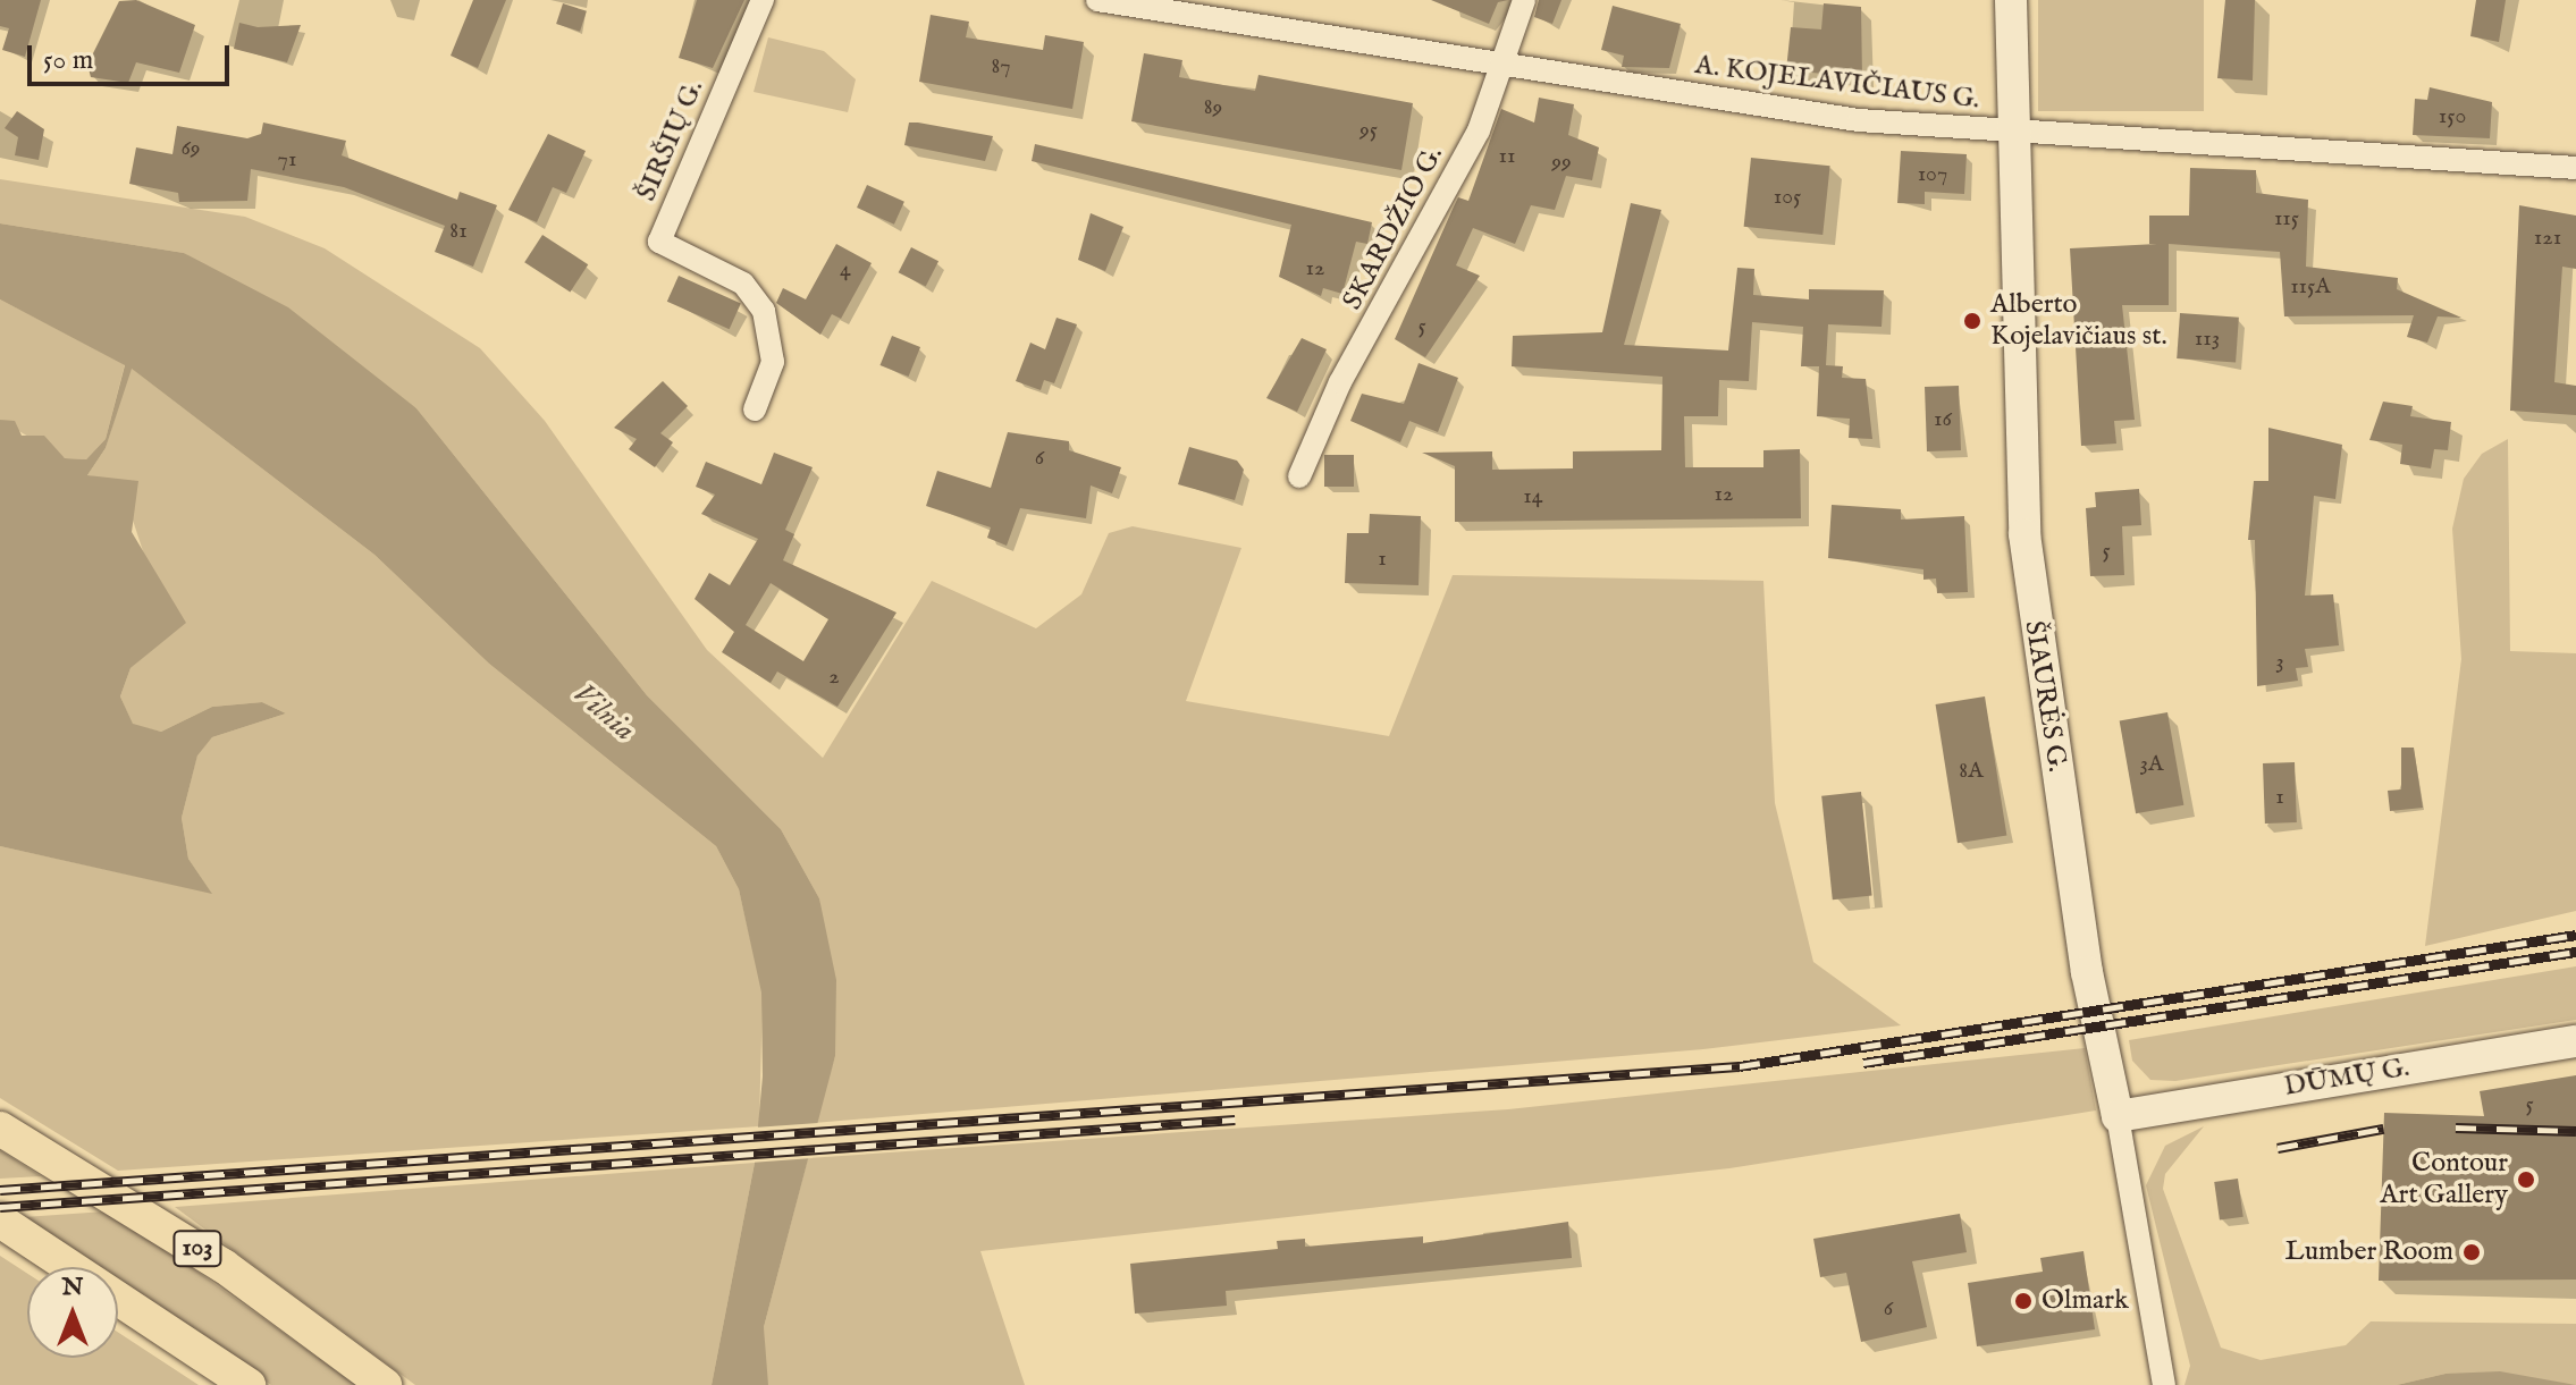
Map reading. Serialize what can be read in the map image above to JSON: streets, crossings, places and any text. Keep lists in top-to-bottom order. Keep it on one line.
{"streets":{"main road":["ŠIAURĖS G.","DŪMŲ G.","103"],"street":["A. KOJELAVIČIAUS G.","ŠIRŠIŲ G.","SKARDŽIO G."]},"crossings":[["A. KOJELAVIČIAUS G.","SKARDŽIO G."],["A. KOJELAVIČIAUS G.","ŠIAURĖS G."],["ŠIAURĖS G.","DŪMŲ G."]],"water":["Vilnia"],"places":["Alberto Kojelavičiaus st.","Contour Art Gallery","Lumber Room","Olmark"],"house_numbers":["87","89","150","95","69","11","71","99","107","105","115","81","121","12","4","115A","5","113","16","6","12","14","5","1","3","2","3A","8A","1","5","6"],"scale_bar":"50 m","north":"top"}
